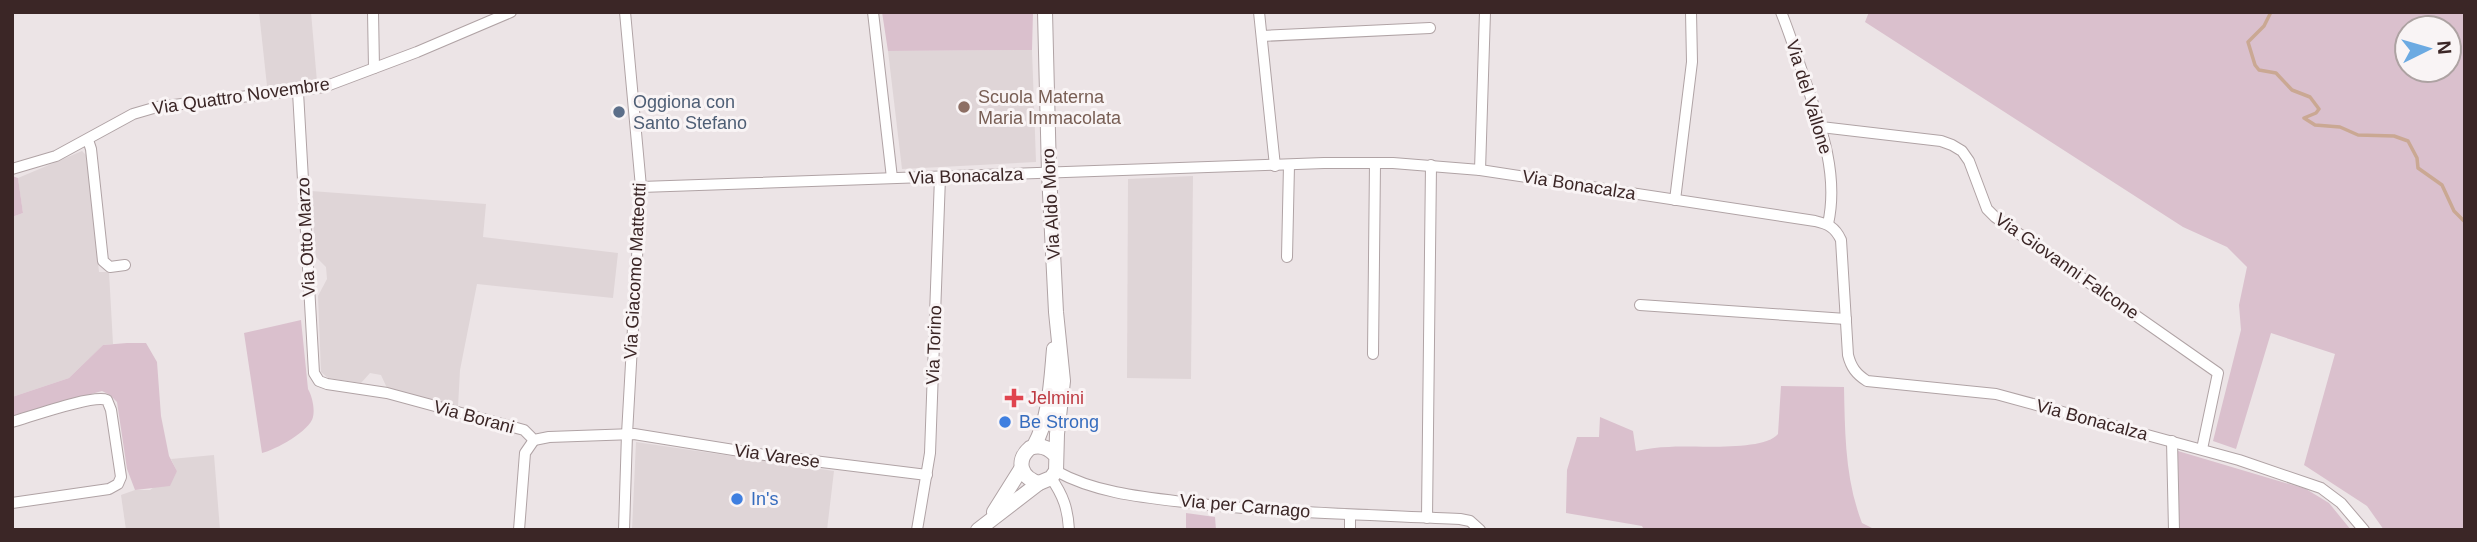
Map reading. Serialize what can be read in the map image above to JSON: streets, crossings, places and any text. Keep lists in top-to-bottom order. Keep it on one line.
{"streets":{"street":["Via Quattro Novembre","Via del Vallone","Via Bonacalza","Via Aldo Moro","Via Otto Marzo","Via Giovanni Falcone","Via Giacomo Matteotti","Via Torino","Via Borani","Via Varese","Via per Carnago"]},"crossings":[["Via Quattro Novembre","Via Otto Marzo"],["Via del Vallone","Via Bonacalza"],["Via del Vallone","Via Giovanni Falcone"],["Via Bonacalza","Via Aldo Moro"],["Via Bonacalza","Via Giovanni Falcone"],["Via Bonacalza","Via Giacomo Matteotti"],["Via Bonacalza","Via Torino"],["Via Aldo Moro","Via per Carnago"],["Via Otto Marzo","Via Borani"],["Via Giacomo Matteotti","Via Borani"],["Via Giacomo Matteotti","Via Varese"],["Via Torino","Via Varese"],["Via Borani","Via Varese"]],"places":{"other":["Scuola Materna Maria Immacolata","Oggiona con Santo Stefano","Be Strong","In's"],"health":["Jelmini"]},"north":"right"}
